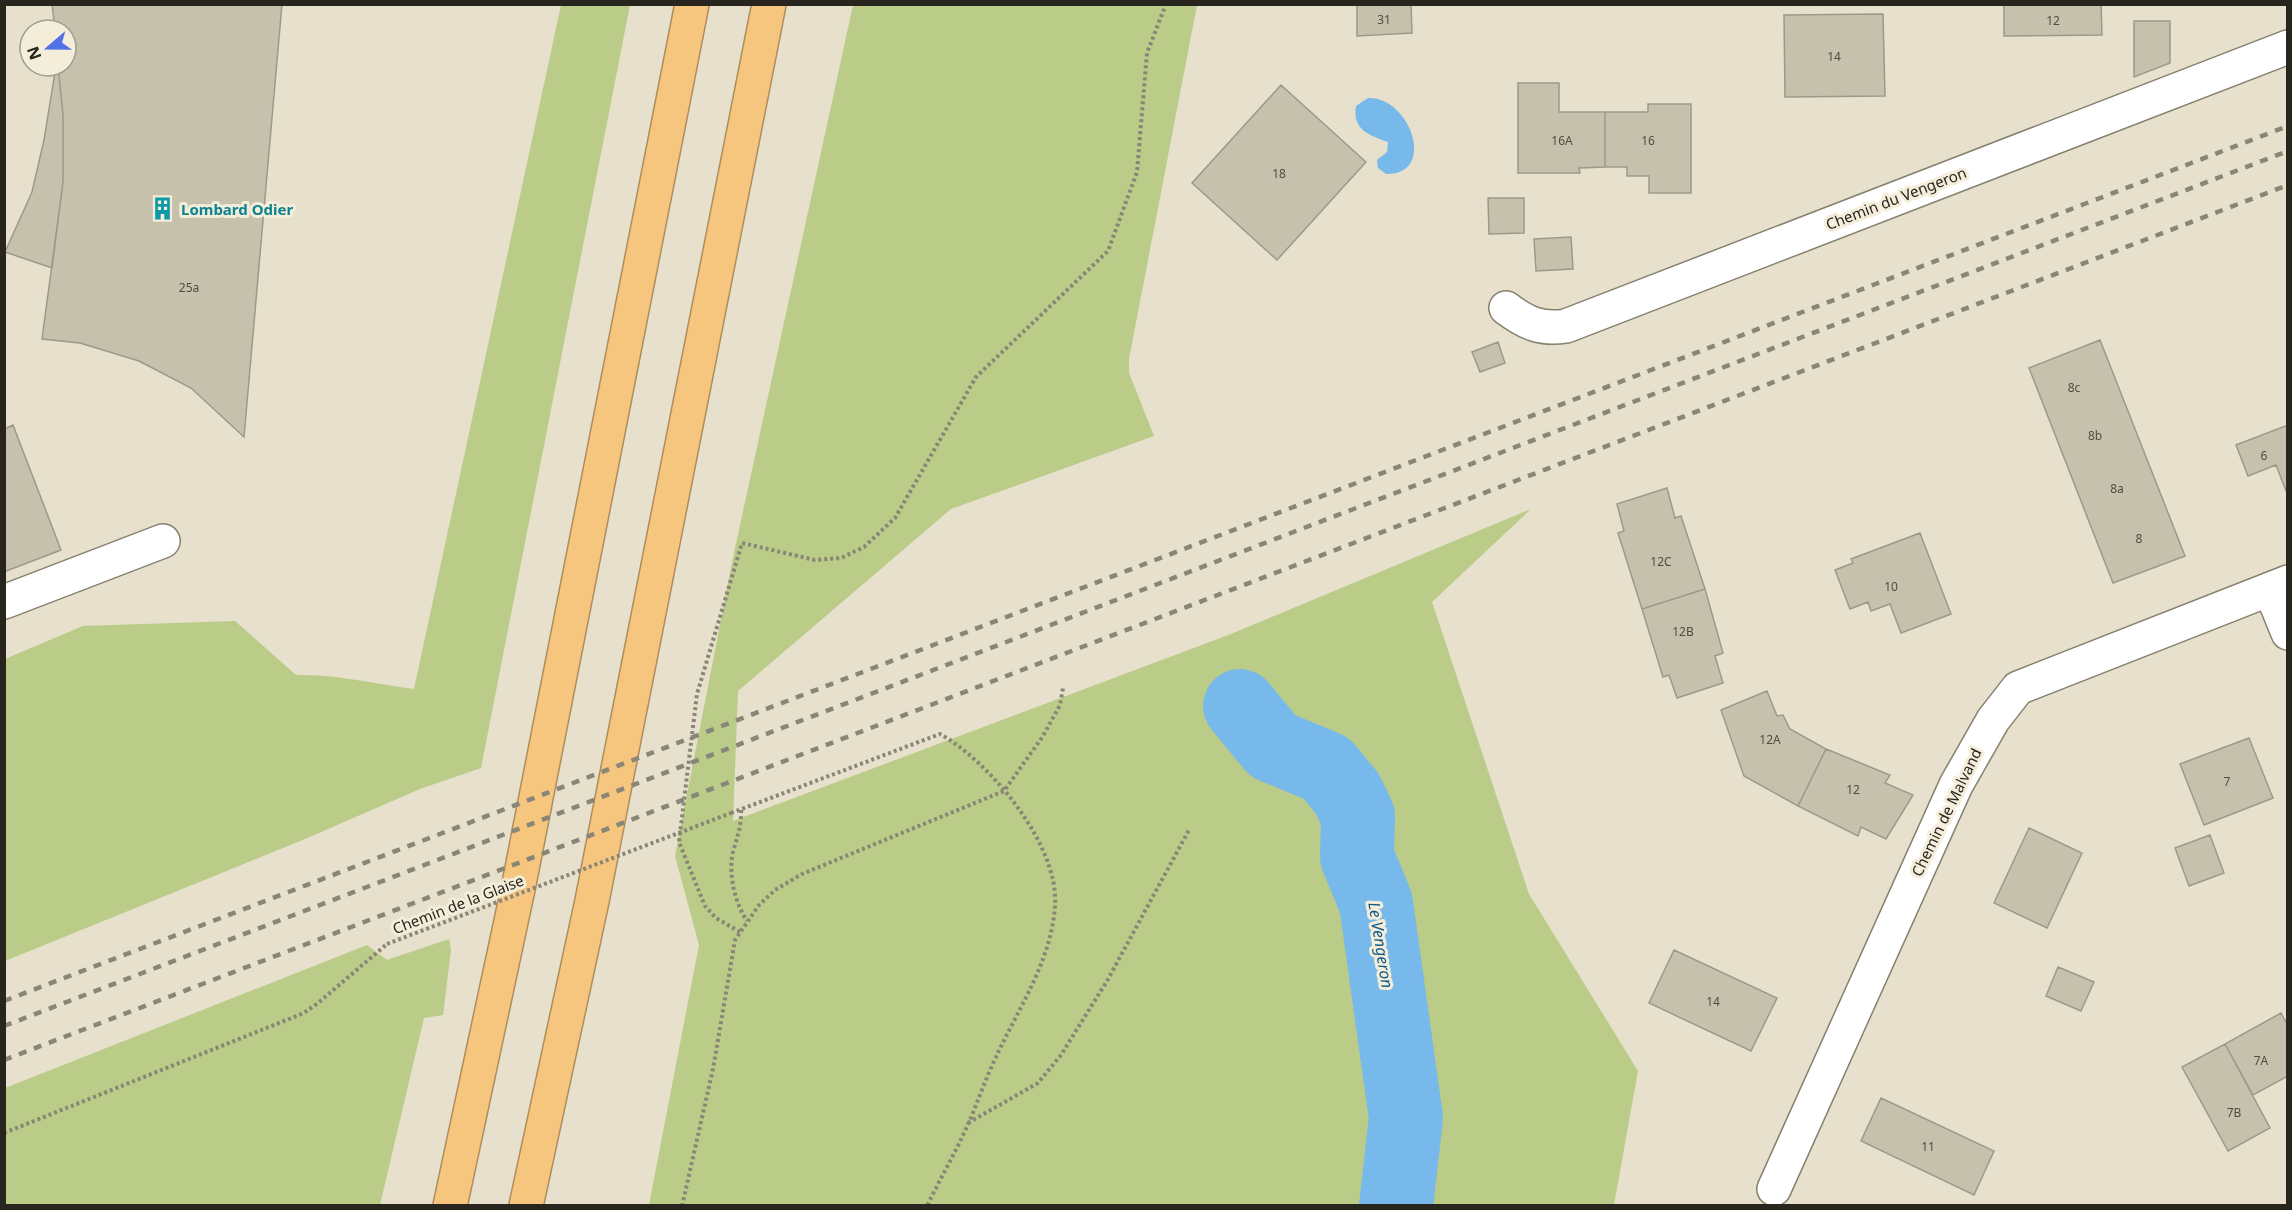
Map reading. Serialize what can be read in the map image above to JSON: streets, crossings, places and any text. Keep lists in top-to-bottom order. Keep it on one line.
{"streets":{"street":["Chemin du Vengeron","Chemin de Malvand"],"path":["Chemin de la Glaise"]},"water":["Le Vengeron"],"places":{"building":["Lombard Odier"]},"house_numbers":["31","12","14","16A","16","18","25a","8c","8b","6","8a","8","12C","10","12B","12A","7","12","14","7A","7B","11"],"north":"left"}
